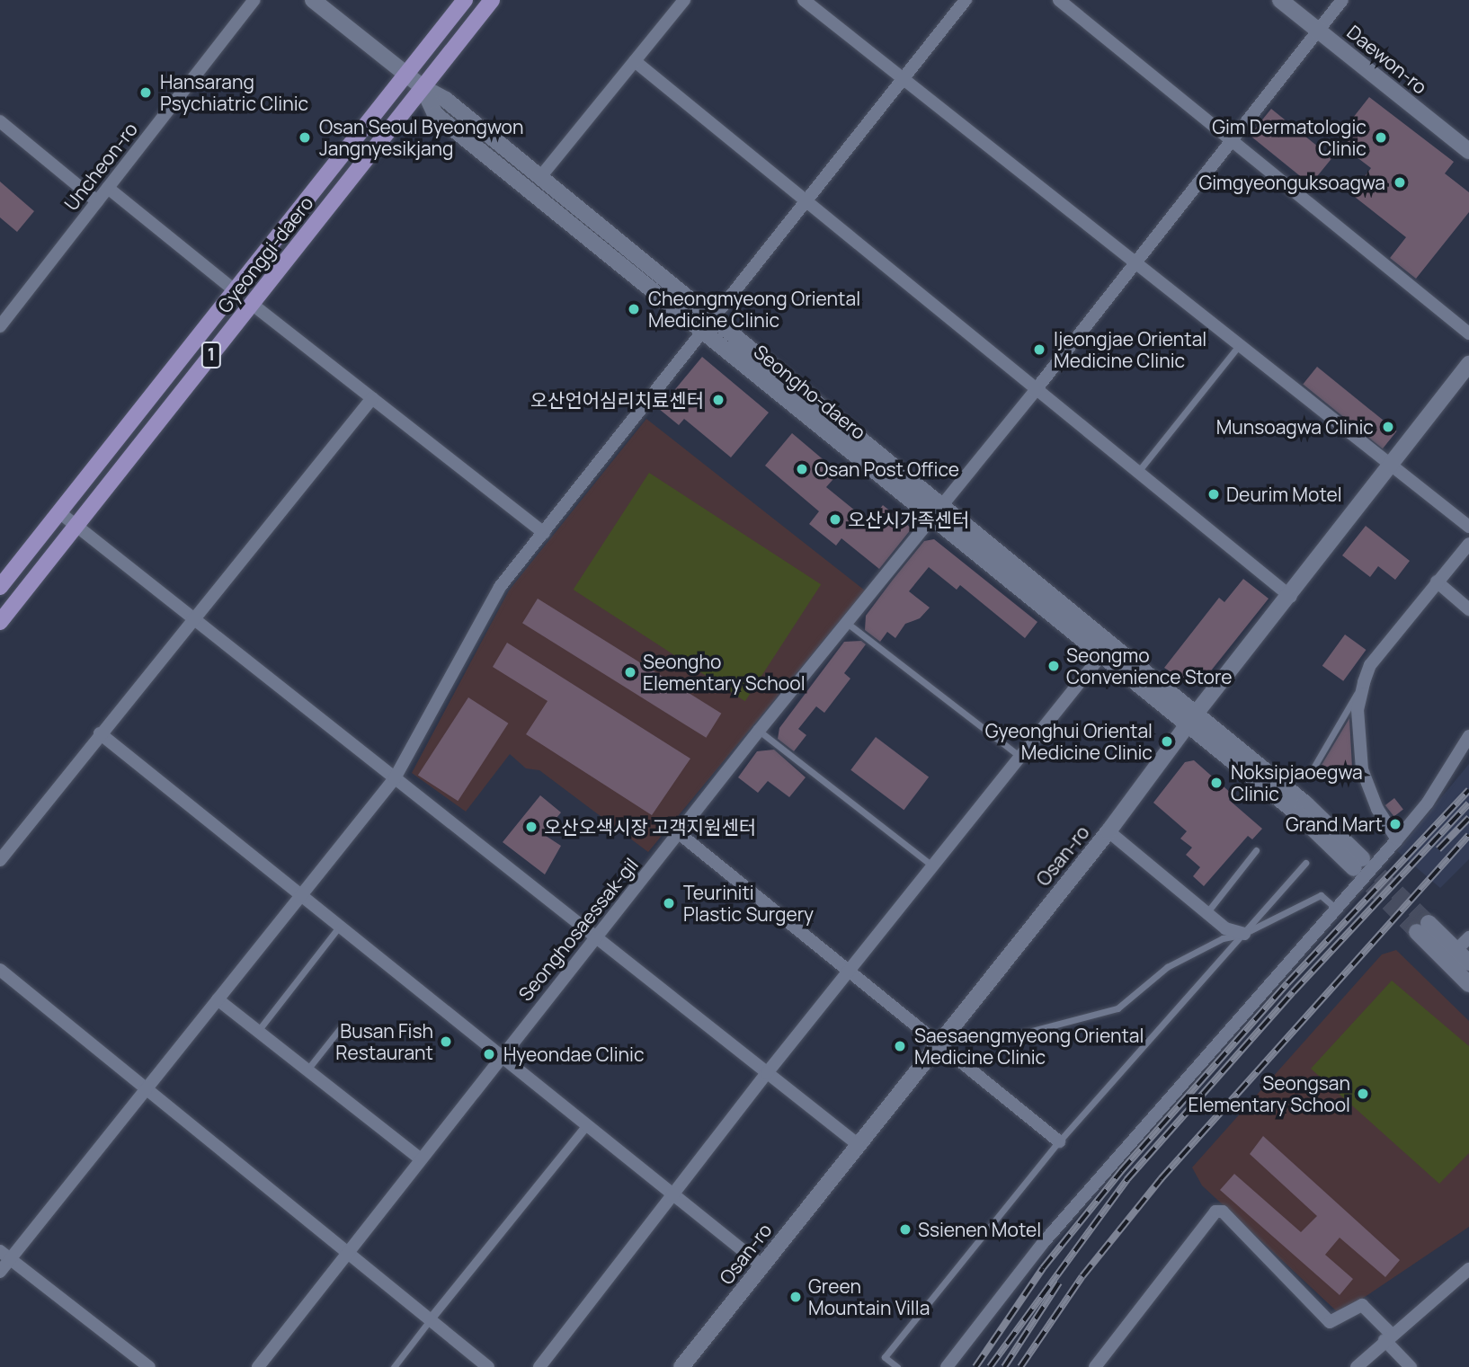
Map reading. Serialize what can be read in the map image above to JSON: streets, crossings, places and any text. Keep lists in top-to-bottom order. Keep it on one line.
{"streets":{"main road":["Daewon-ro","Gyeonggi-daero","1","Seongho-daero","Osan-ro"],"street":["Uncheon-ro","Seonghosaessak-gil"]},"crossings":[["Daewon-ro","Seonghosaessak-gil"],["Gyeonggi-daero","Seongho-daero"],["Seongho-daero","Osan-ro"],["Seongho-daero","Seonghosaessak-gil"]],"places":["Hansarang Psychiatric Clinic","Osan Seoul Byeongwon Jangnyesikjang","Gim Dermatologic Clinic","Gimgyeonguksoagwa","Cheongmyeong Oriental Medicine Clinic","Ijeongjae Oriental Medicine Clinic","오산언어심리치료센터","Munsoagwa Clinic","Osan Post Office","Deurim Motel","오산시가족센터","Seongmo Convenience Store","Seongho Elementary School","Gyeonghui Oriental Medicine Clinic","Noksipjaoegwa Clinic","Grand Mart","오산오색시장 고객지원센터","Teuriniti Plastic Surgery","Busan Fish Restaurant","Saesaengmyeong Oriental Medicine Clinic","Hyeondae Clinic","Seongsan Elementary School","Ssienen Motel","Green Mountain Villa"]}
